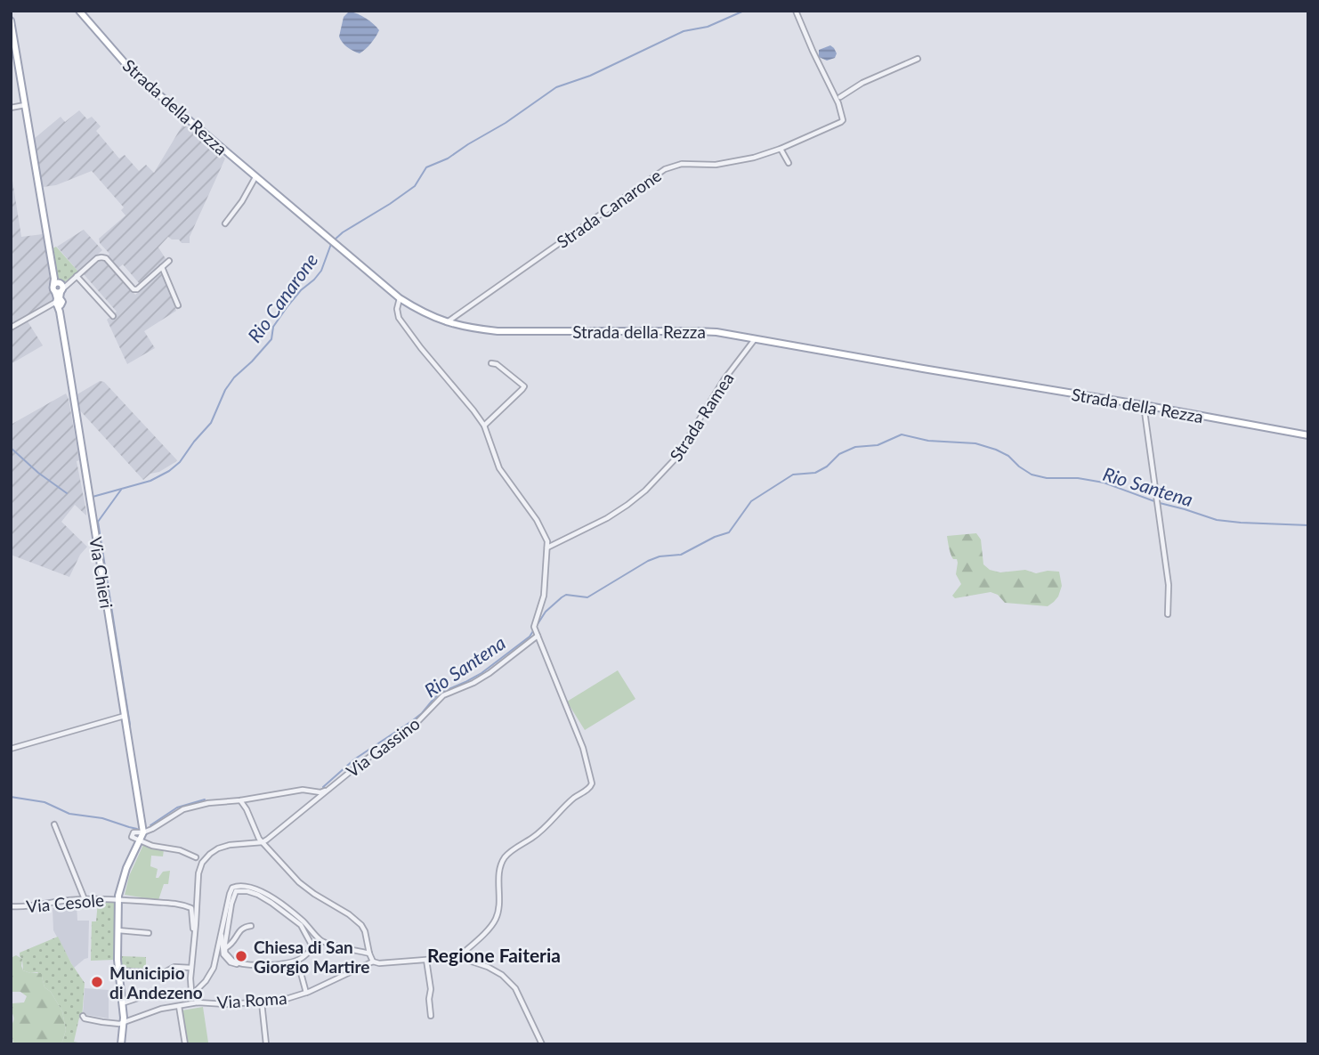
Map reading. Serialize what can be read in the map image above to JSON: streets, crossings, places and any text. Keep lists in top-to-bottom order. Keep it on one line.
{"streets":{"main road":["Strada della Rezza","Via Chieri"],"street":["Strada Canarone","Strada Ramea","Via Gassino","Via Cesole","Via Roma"]},"crossings":[["Strada della Rezza","Strada Canarone"],["Strada della Rezza","Strada Ramea"]],"districts":["Regione Faiteria"],"water":["Rio Canarone","Rio Santena"],"places":["Chiesa di San Giorgio Martire","Municipio di Andezeno"]}
